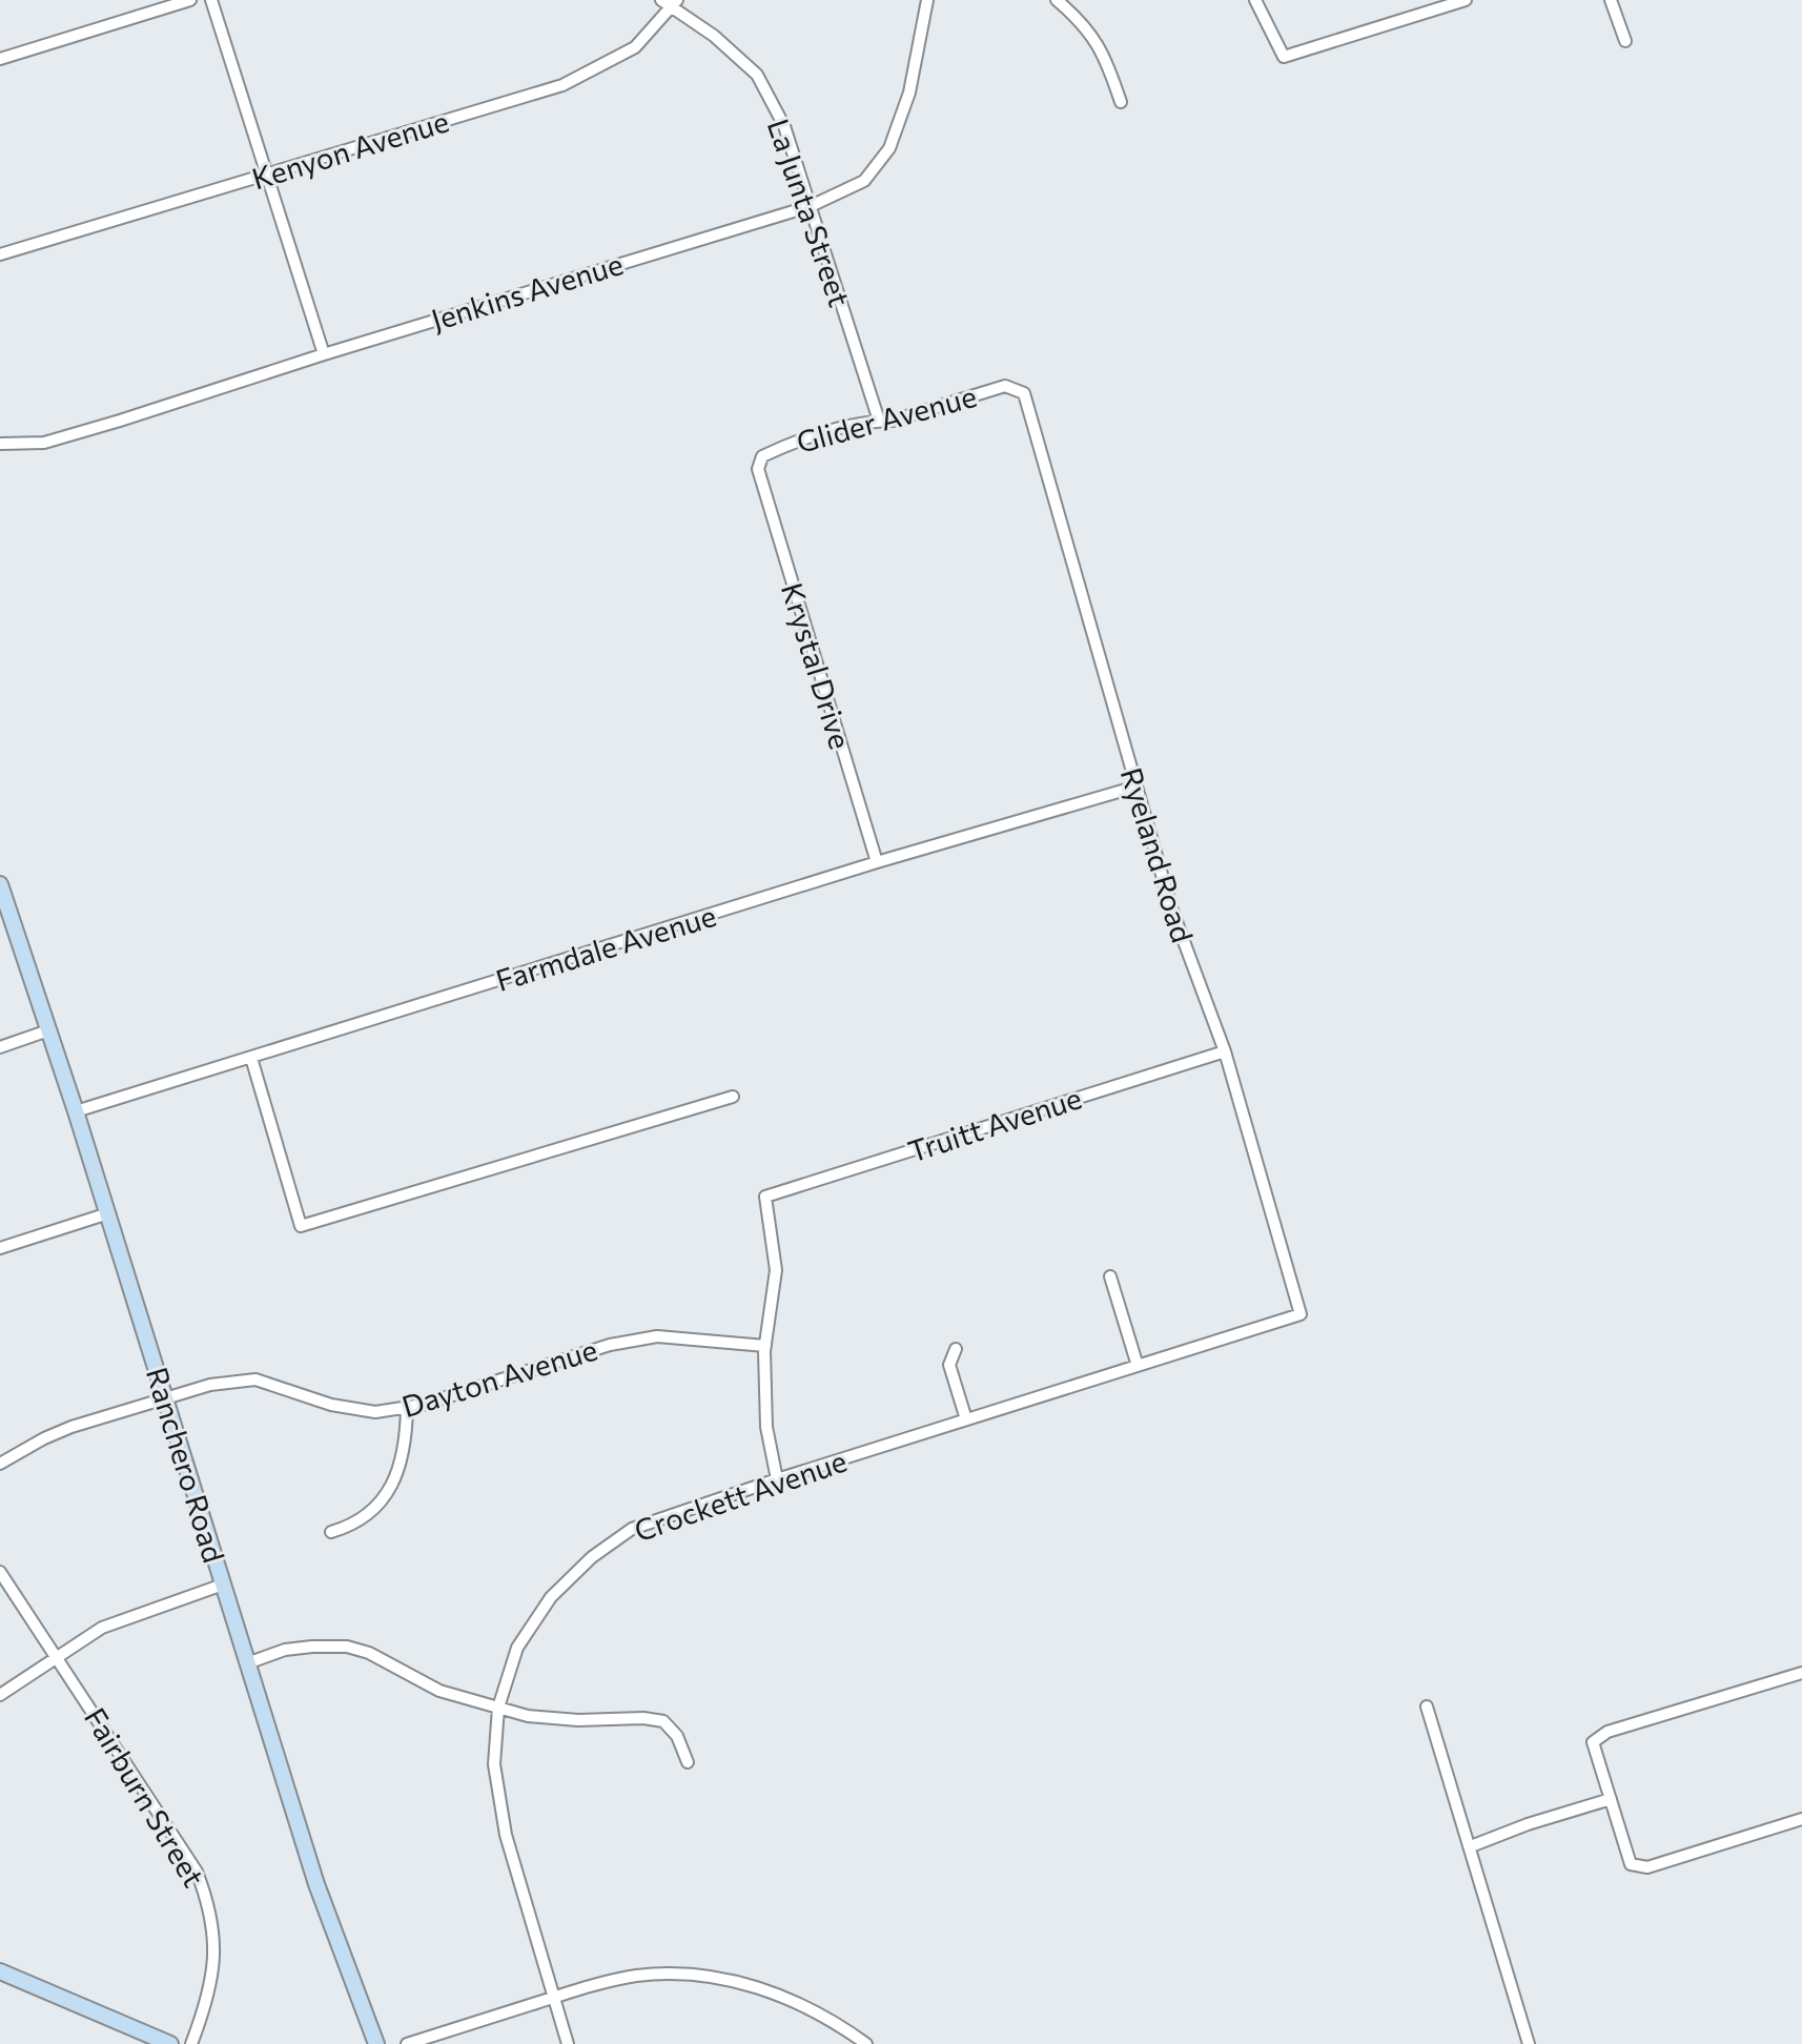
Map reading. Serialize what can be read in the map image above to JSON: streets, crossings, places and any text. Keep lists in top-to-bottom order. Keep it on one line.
{"streets":{"main road":["Ranchero Road"],"street":["Kenyon Avenue","La Junta Street","Jenkins Avenue","Glider Avenue","Krystal Drive","Ryeland Road","Farmdale Avenue","Truitt Avenue","Dayton Avenue","Crockett Avenue","Fairburn Street"]},"crossings":[["Kenyon Avenue","La Junta Street"],["La Junta Street","Jenkins Avenue"],["La Junta Street","Glider Avenue"],["Glider Avenue","Krystal Drive"],["Glider Avenue","Ryeland Road"],["Krystal Drive","Farmdale Avenue"],["Ryeland Road","Farmdale Avenue"],["Ryeland Road","Truitt Avenue"],["Ryeland Road","Crockett Avenue"],["Farmdale Avenue","Ranchero Road"],["Truitt Avenue","Dayton Avenue"],["Dayton Avenue","Ranchero Road"]]}
